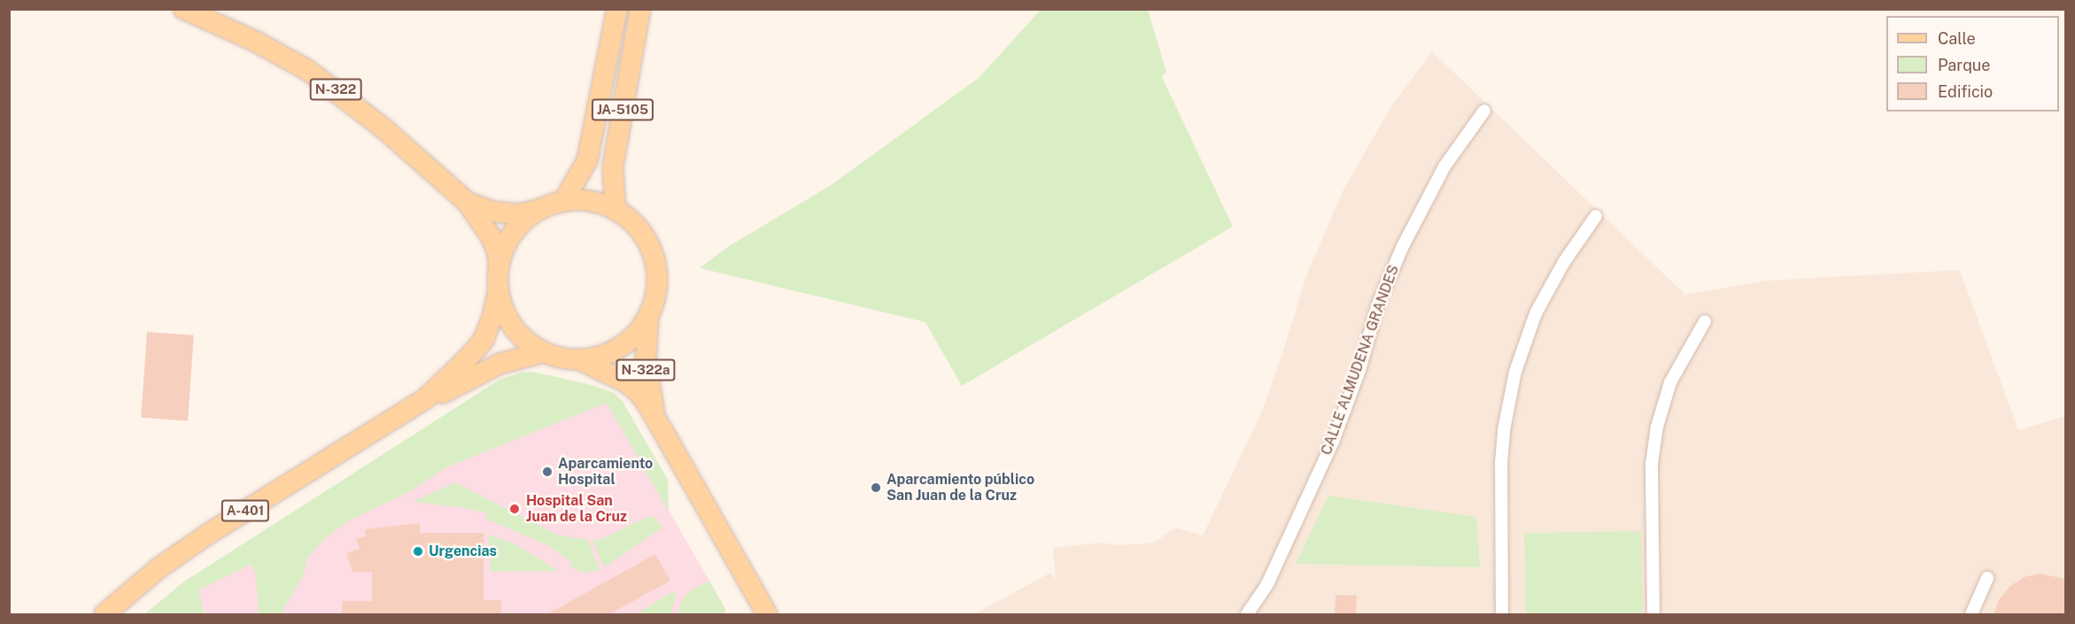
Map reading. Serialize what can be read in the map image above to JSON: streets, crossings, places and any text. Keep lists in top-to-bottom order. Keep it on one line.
{"streets":{"main road":["N-322","JA-5105","N-322a","A-401"],"street":["CALLE ALMUDENA GRANDES"]},"crossings":[["JA-5105","N-322a"],["JA-5105","A-401"],["N-322a","A-401"]],"places":["Aparcamiento Hospital","Aparcamiento público San Juan de la Cruz","Hospital San Juan de la Cruz","Urgencias"],"legend":["Calle","Parque","Edificio"]}
